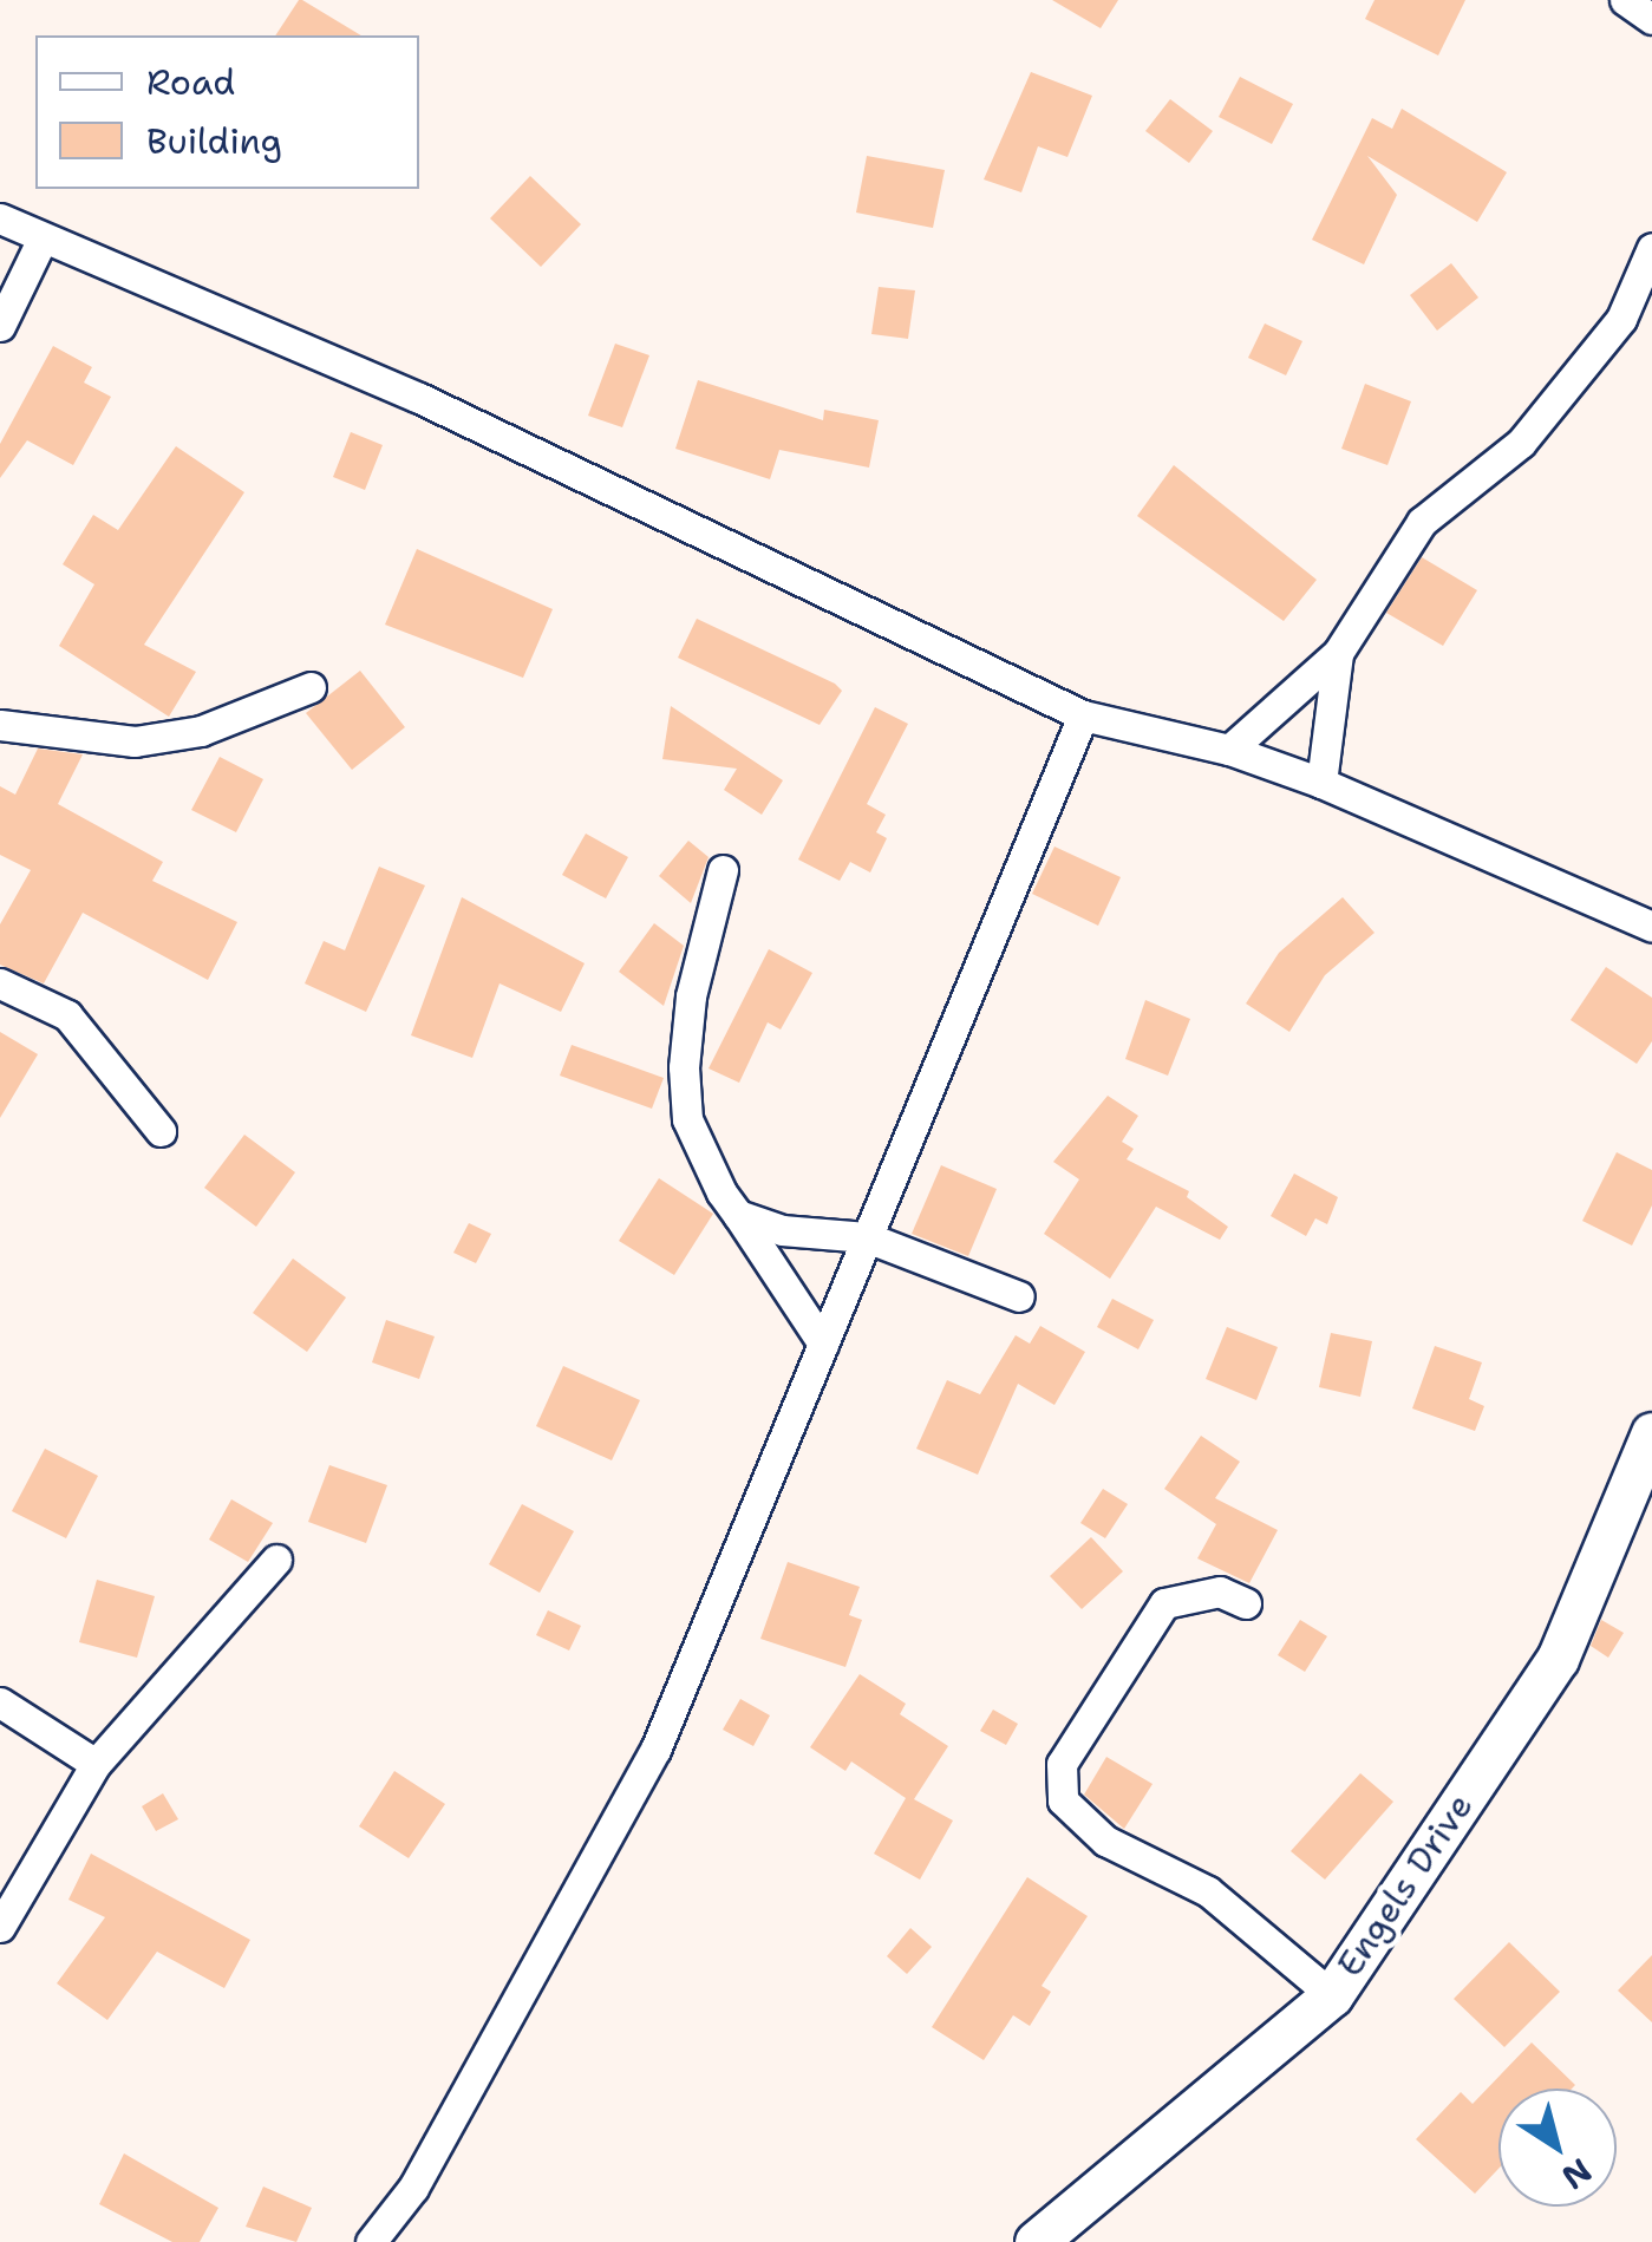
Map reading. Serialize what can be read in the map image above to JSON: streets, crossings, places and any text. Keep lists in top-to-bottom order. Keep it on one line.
{"streets":{"street":["Engels Drive"]},"legend":["Road","Building"],"north":"bottom right"}
